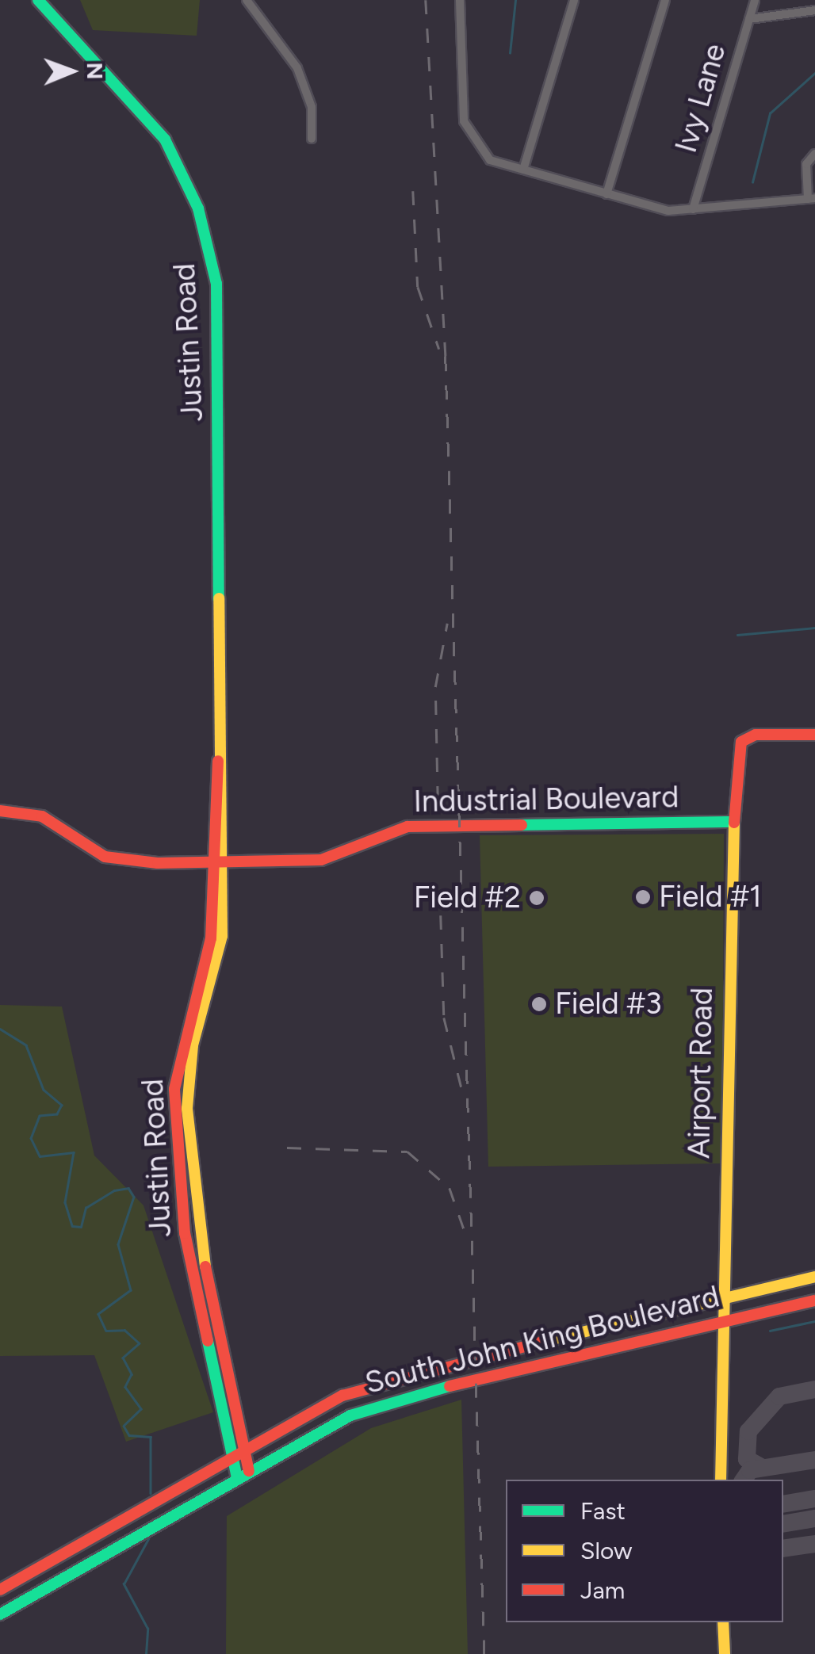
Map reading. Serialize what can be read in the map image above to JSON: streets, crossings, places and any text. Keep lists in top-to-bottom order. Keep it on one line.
{"streets":{"street":["Ivy Lane","Justin Road","Industrial Boulevard","Airport Road","South John King Boulevard"]},"crossings":[["Justin Road","Industrial Boulevard"],["Justin Road","South John King Boulevard"],["Industrial Boulevard","Airport Road"],["Airport Road","South John King Boulevard"]],"places":["Field #1","Field #2","Field #3"],"legend":["Fast","Slow","Jam"],"north":"right"}
